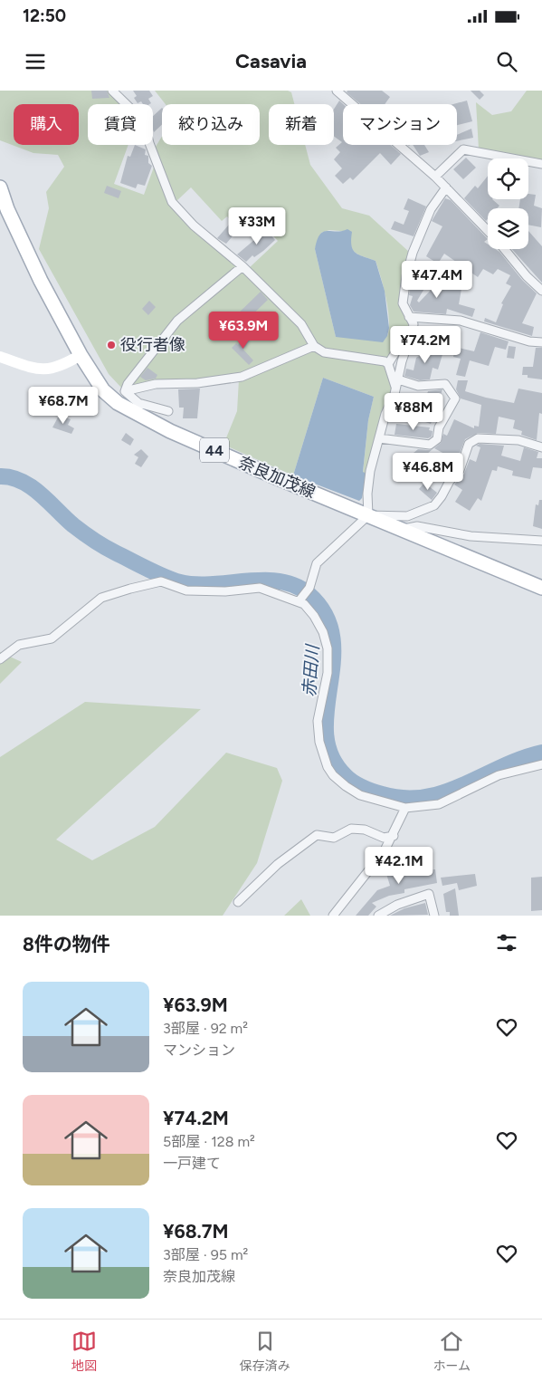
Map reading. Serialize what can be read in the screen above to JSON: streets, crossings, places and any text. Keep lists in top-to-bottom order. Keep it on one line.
{"streets":{"main road":["44","奈良加茂線"]},"water":["赤田川"],"places":["役行者像"],"page":{"status":"12:50","header":"Casavia","chip":["購入","賃貸","絞り込み","新着","マンション"],"price":["¥33M","¥47.4M","¥63.9M","¥74.2M","¥68.7M","¥88M","¥46.8M","¥42.1M"],"heading":"8件の物件","list":[{"name":"¥63.9M","note":"3部屋 · 92 m² · マンション"},{"name":"¥74.2M","note":"5部屋 · 128 m² · 一戸建て"},{"name":"¥68.7M","note":"3部屋 · 95 m² · 奈良加茂線"}],"tabs":["地図","保存済み","ホーム"]}}
